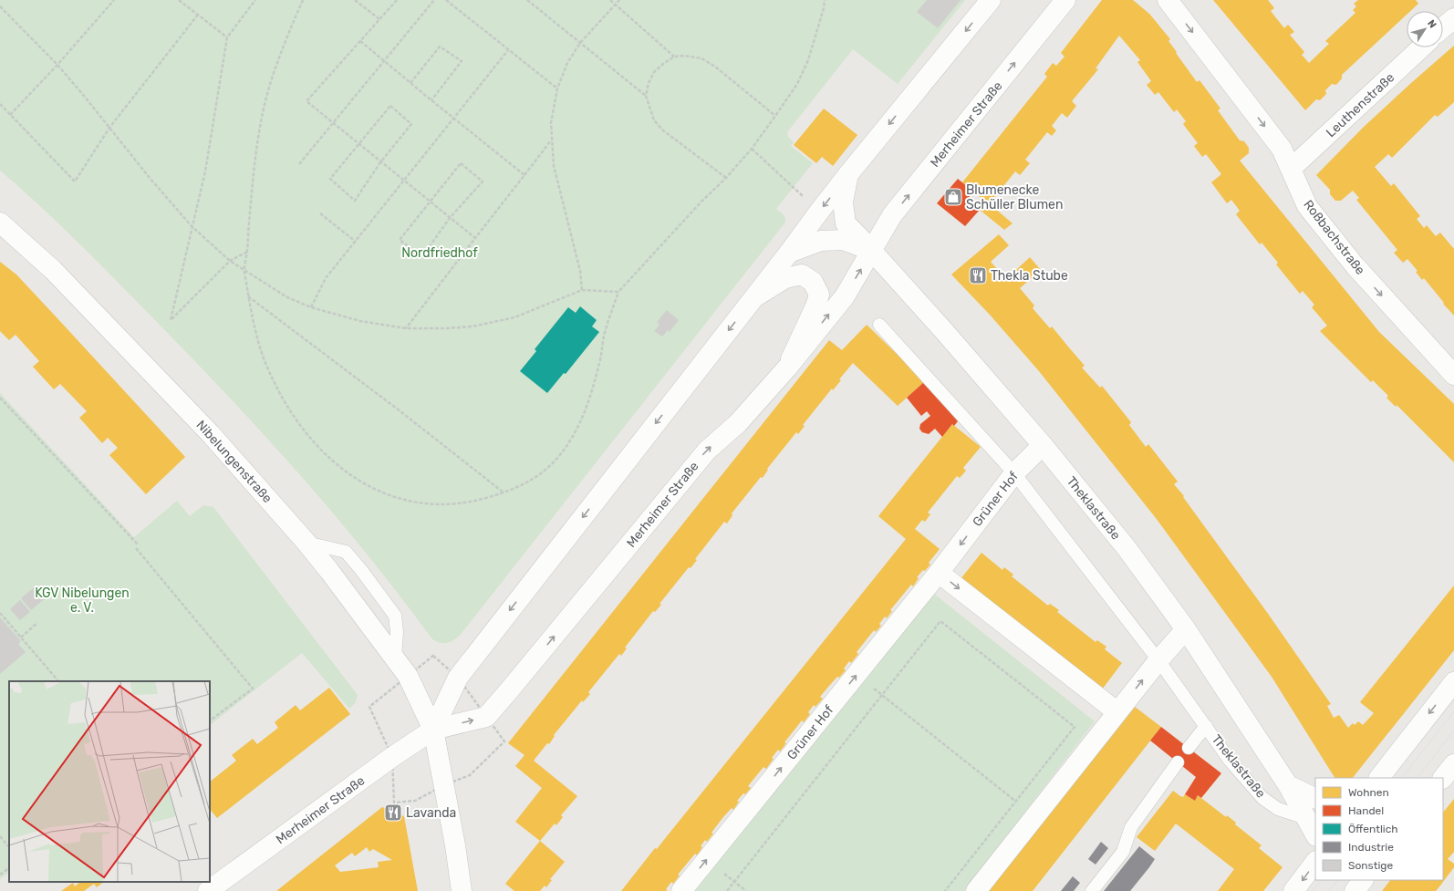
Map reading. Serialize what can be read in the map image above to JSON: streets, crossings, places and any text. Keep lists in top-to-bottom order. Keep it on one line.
{"streets":{"street":["Leuthenstraße","Merheimer Straße","Roßbachstraße","Nibelungenstraße","Grüner Hof","Theklastraße"]},"crossings":[["Leuthenstraße","Roßbachstraße"],["Merheimer Straße","Nibelungenstraße"],["Merheimer Straße","Theklastraße"],["Grüner Hof","Theklastraße"]],"one_way":["Roßbachstraße"],"parks":["Nordfriedhof","KGV Nibelungen e. V."],"places":{"shop":["Blumenecke Schüller Blumen"],"restaurant":["Thekla Stube","Lavanda"]},"legend":["Wohnen","Handel","Öffentlich","Industrie","Sonstige"],"north":"top right"}
